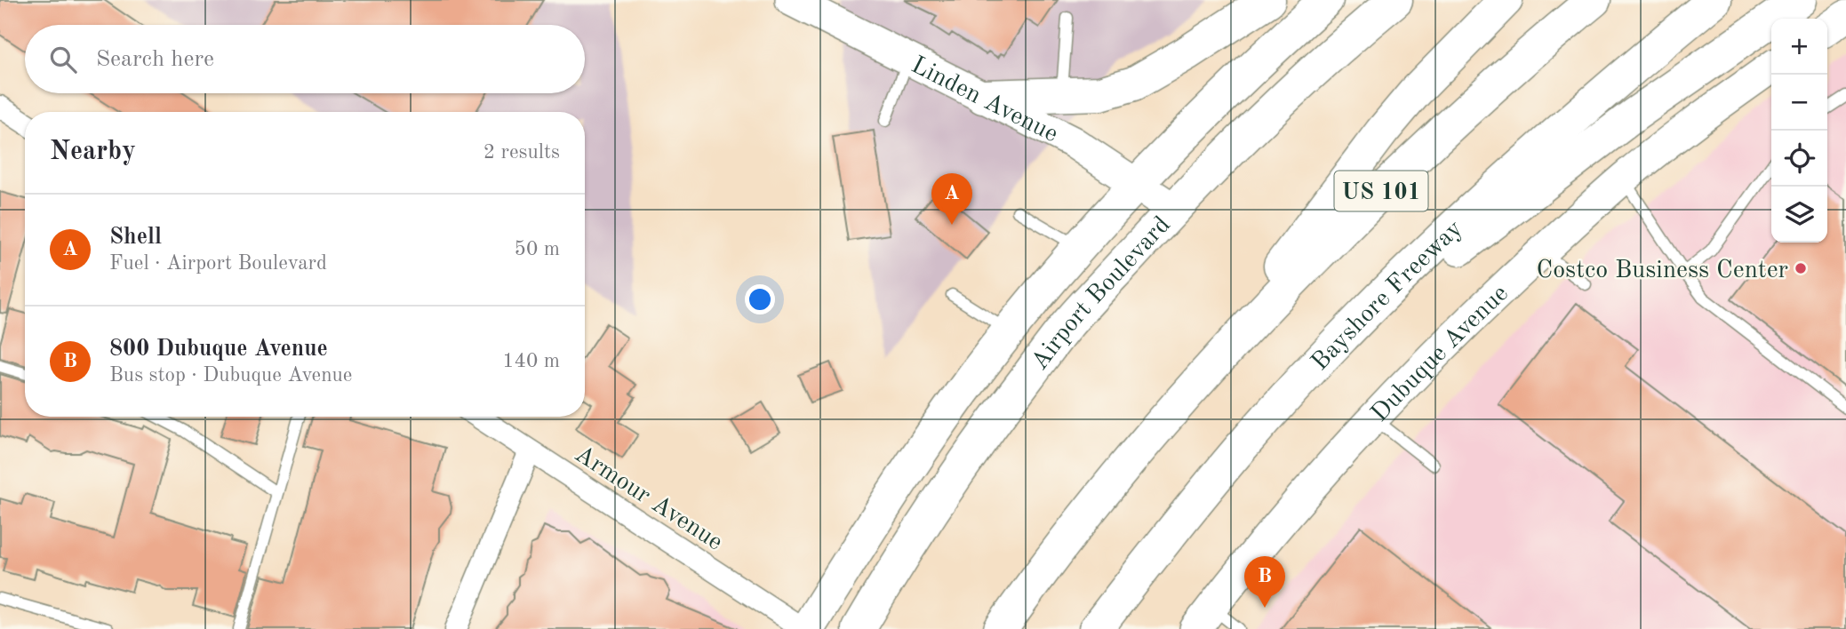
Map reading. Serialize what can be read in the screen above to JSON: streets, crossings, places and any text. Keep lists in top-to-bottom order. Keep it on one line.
{"streets":{"main road":["US 101","Airport Boulevard","Bayshore Freeway"],"street":["Linden Avenue","Dubuque Avenue","Armour Avenue"]},"crossings":[["Linden Avenue","Airport Boulevard"],["Airport Boulevard","Armour Avenue"]],"places":["Costco Business Center"],"page":{"map_buttons":["+","−"],"search":"Search here","heading":["Nearby","2 results"],"pins":["A","B"],"list":[{"mark":"A","name":"Shell","note":"Fuel · Airport Boulevard","value":"50 m"},{"mark":"B","name":"800 Dubuque Avenue","note":"Bus stop · Dubuque Avenue","value":"140 m"}]}}
